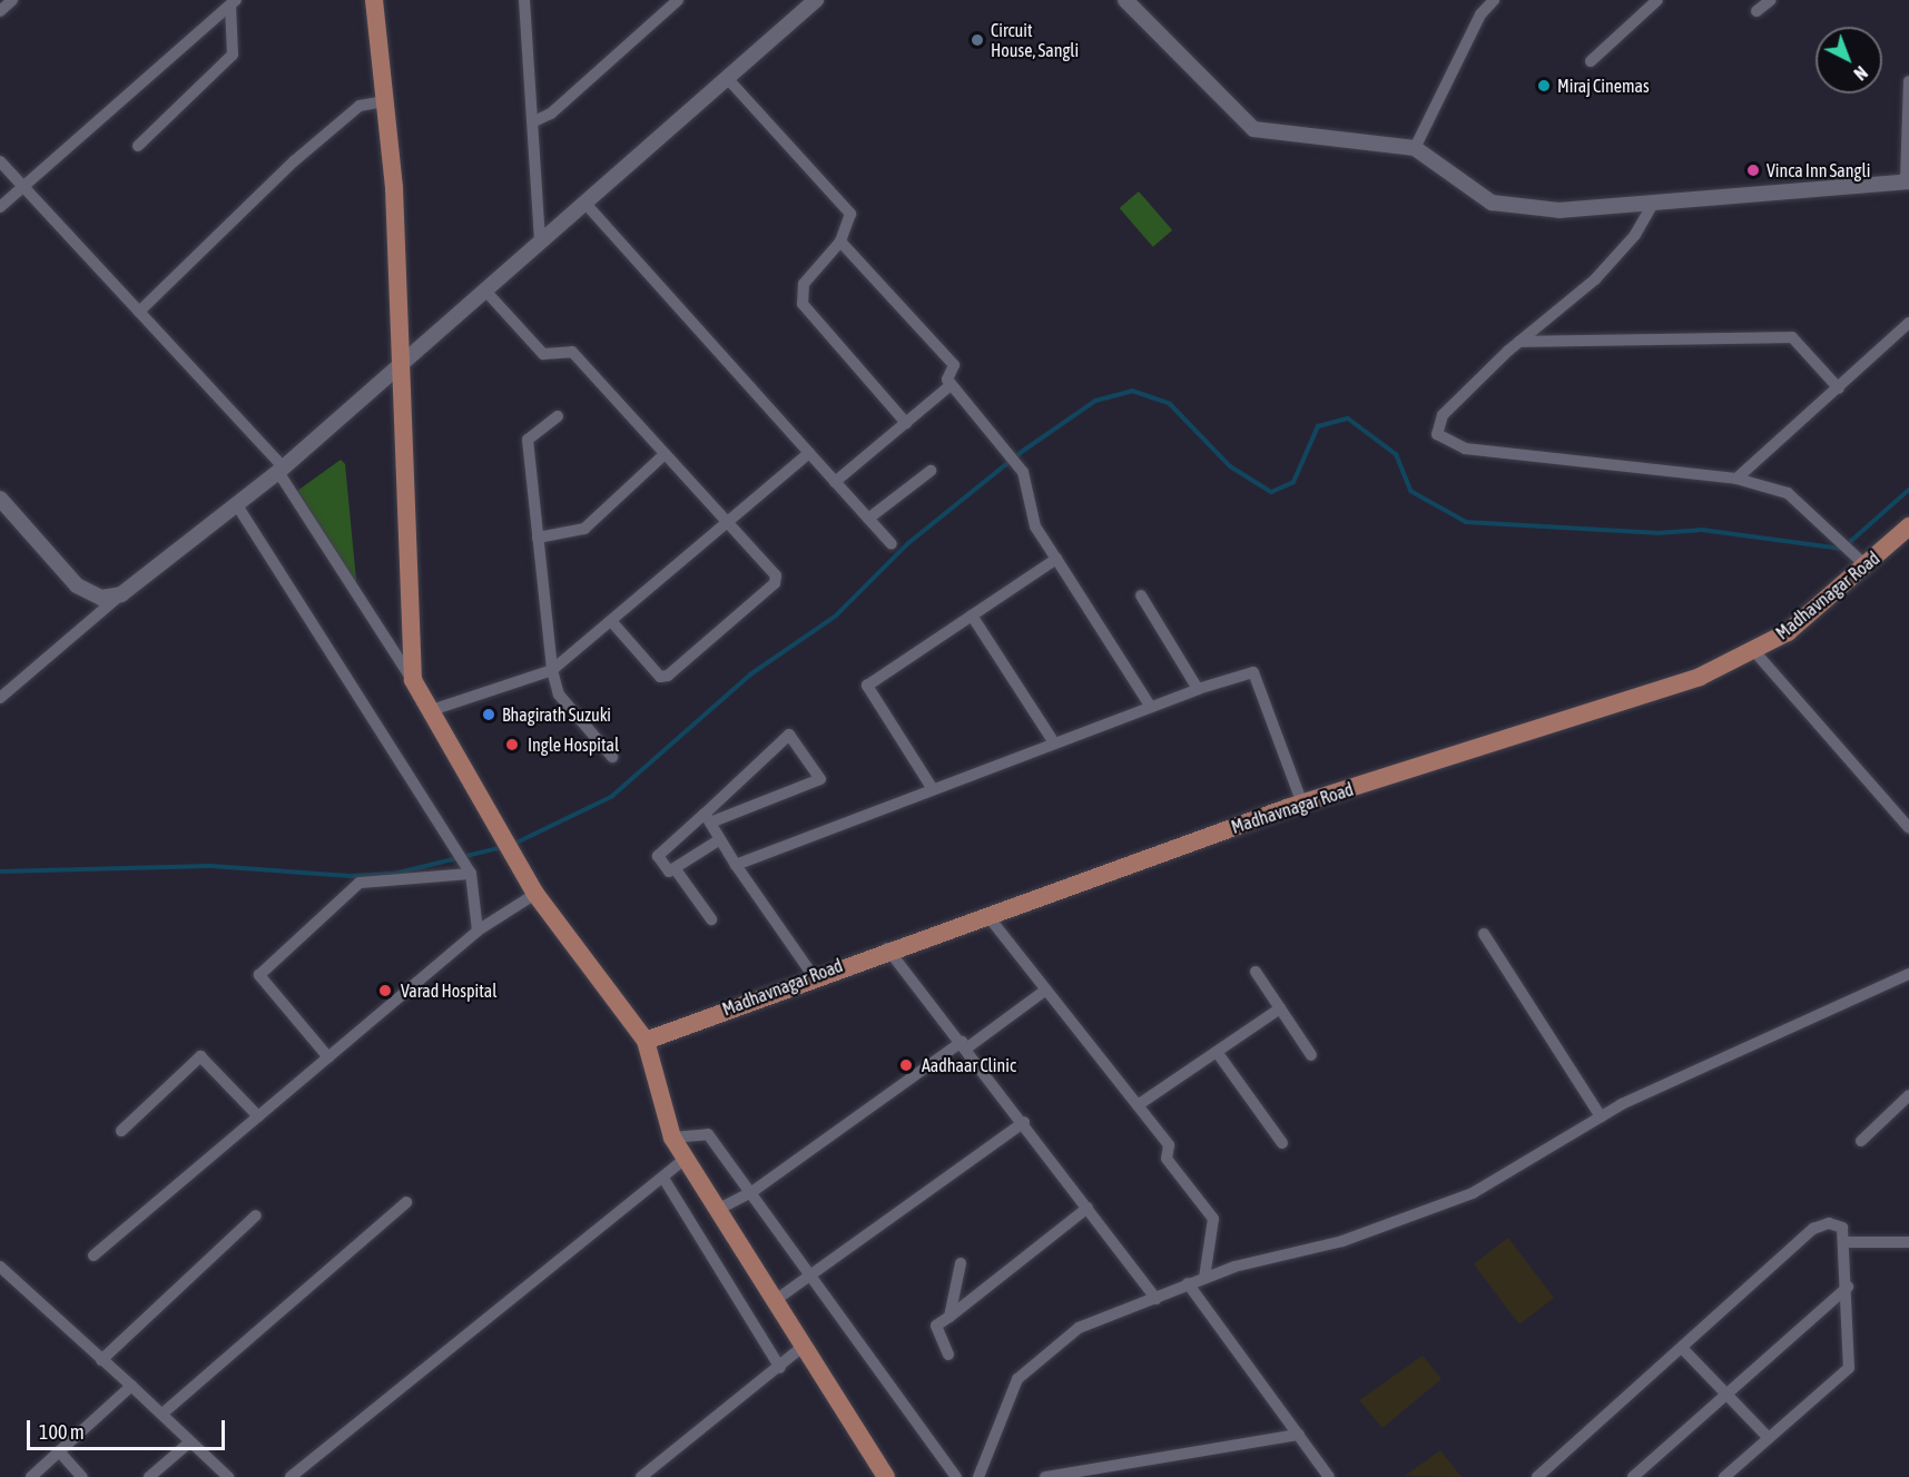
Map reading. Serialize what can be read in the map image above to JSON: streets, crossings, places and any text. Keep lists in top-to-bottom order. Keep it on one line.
{"streets":{"main road":["Madhavnagar Road"]},"places":["Circuit House, Sangli","Miraj Cinemas","Vinca Inn Sangli","Bhagirath Suzuki","Ingle Hospital","Varad Hospital","Aadhaar Clinic"],"scale_bar":"100 m","north":"bottom right"}
